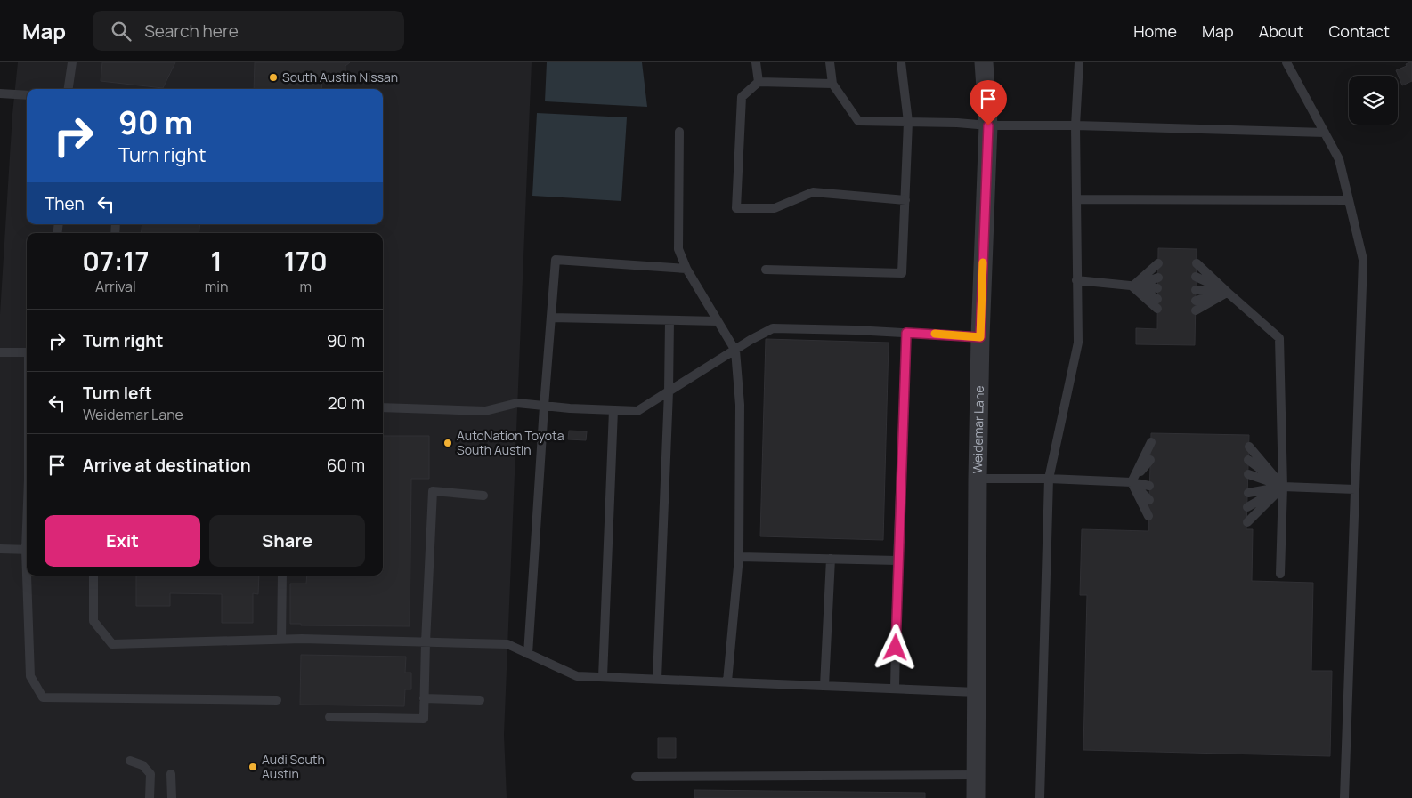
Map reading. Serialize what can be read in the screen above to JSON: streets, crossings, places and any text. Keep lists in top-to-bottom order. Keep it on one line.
{"streets":{"street":["Weidemar Lane"]},"places":["South Austin Nissan","AutoNation Toyota South Austin","Audi South Austin"],"page":{"header":"Map","search":"Search here","nav":["Home","Map","About","Contact"],"turn":["90 m","Turn right"],"then":"Then","eta":["07:17","Arrival","1","min","170","m"],"list":[{"name":"Turn right","value":"90 m"},{"name":"Turn left","note":"Weidemar Lane","value":"20 m"},{"name":"Arrive at destination","value":"60 m"}],"buttons":["Exit","Share"]}}
